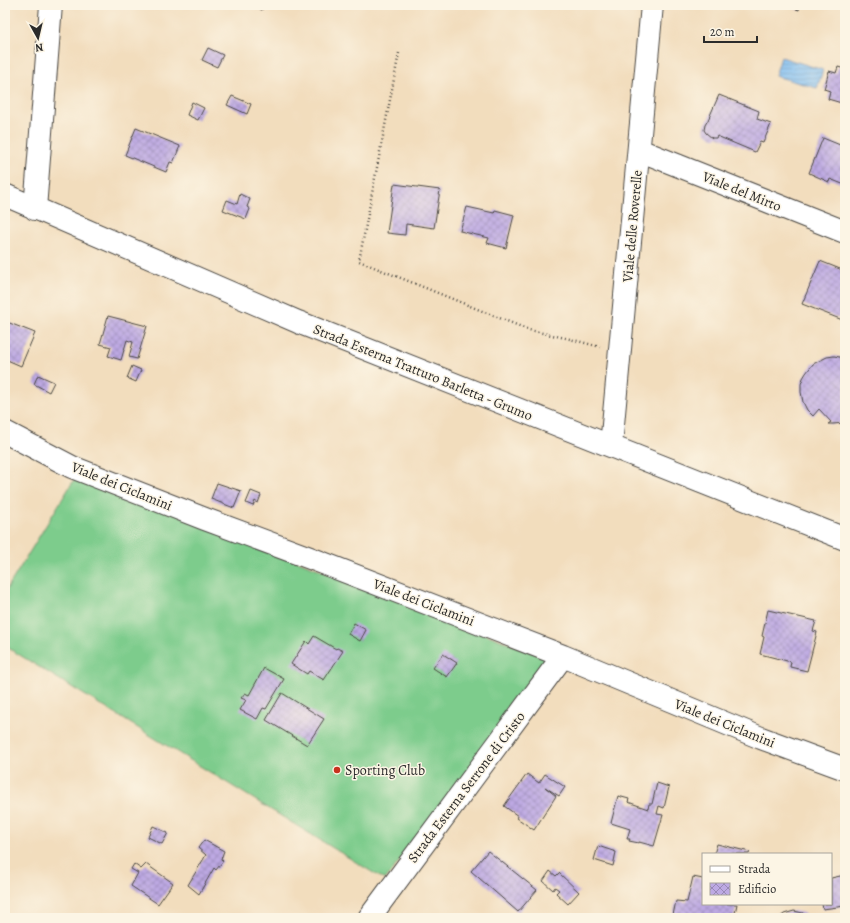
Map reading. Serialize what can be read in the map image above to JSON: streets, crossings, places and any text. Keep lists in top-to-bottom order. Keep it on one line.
{"streets":{"street":["Viale del Mirto","Viale delle Roverelle","Strada Esterna Tratturo Barletta - Grumo","Viale dei Ciclamini","Strada Esterna Serrone di Cristo"]},"crossings":[["Viale del Mirto","Viale delle Roverelle"],["Viale delle Roverelle","Strada Esterna Tratturo Barletta - Grumo"],["Viale dei Ciclamini","Strada Esterna Serrone di Cristo"]],"places":["Sporting Club"],"legend":["Strada","Edificio"],"scale_bar":"20 m","north":"bottom"}
